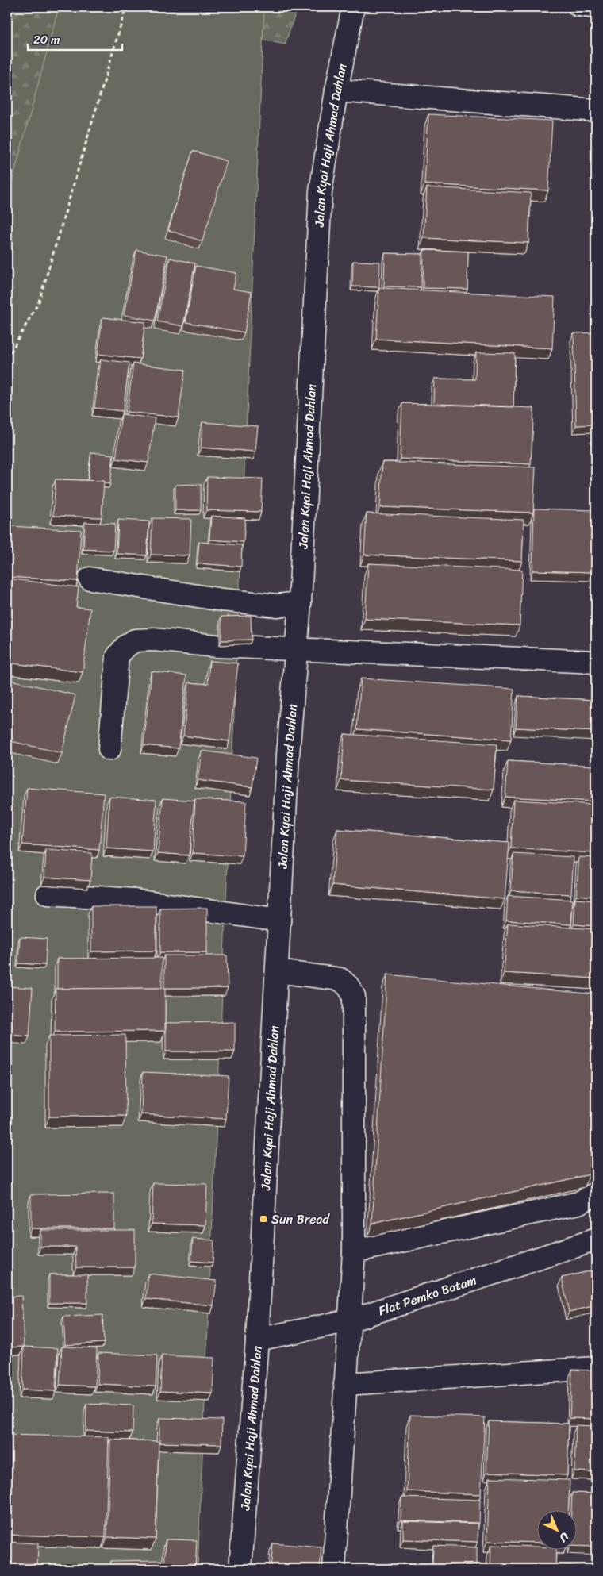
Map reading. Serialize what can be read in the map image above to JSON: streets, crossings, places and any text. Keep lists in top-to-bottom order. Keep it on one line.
{"streets":{"street":["Jalan Kyai Haji Ahmad Dahlan","Flat Pemko Batam"]},"crossings":[["Jalan Kyai Haji Ahmad Dahlan","Flat Pemko Batam"]],"places":{"transit":["Sun Bread"]},"scale_bar":"20 m","north":"bottom right"}
